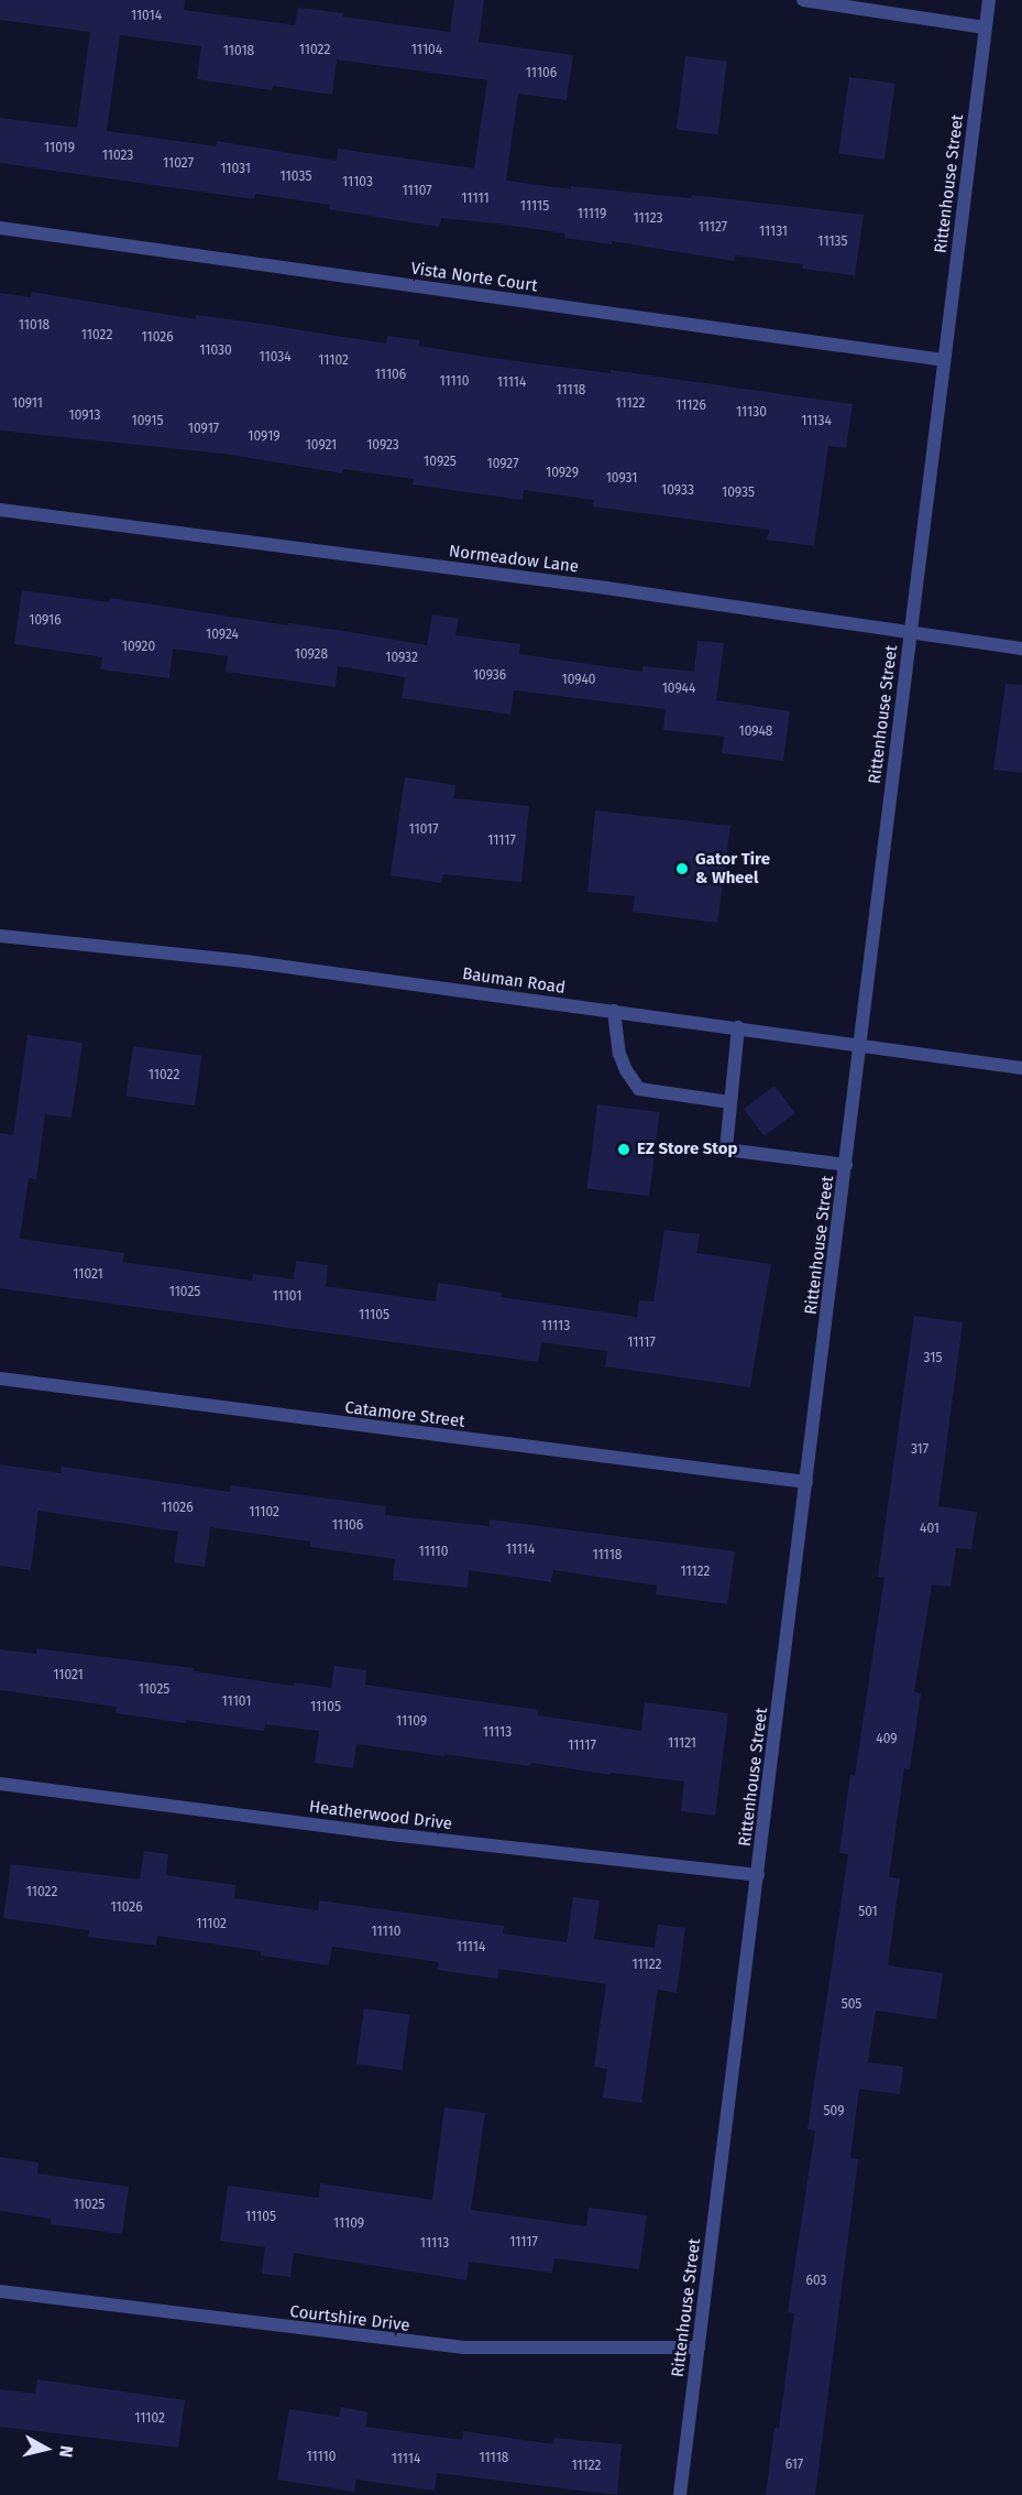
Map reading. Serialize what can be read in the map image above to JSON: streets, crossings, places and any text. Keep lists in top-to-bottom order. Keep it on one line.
{"streets":{"street":["Rittenhouse Street","Vista Norte Court","Normeadow Lane","Bauman Road","Catamore Street","Heatherwood Drive","Courtshire Drive"]},"crossings":[["Rittenhouse Street","Vista Norte Court"],["Rittenhouse Street","Normeadow Lane"],["Rittenhouse Street","Bauman Road"],["Rittenhouse Street","Catamore Street"],["Rittenhouse Street","Heatherwood Drive"],["Rittenhouse Street","Courtshire Drive"]],"places":["Gator Tire & Wheel","EZ Store Stop"],"house_numbers":["11014","11022","11104","11018","11106","11019","11023","11027","11031","11035","11103","11107","11111","11115","11119","11123","11127","11131","11135","11018","11022","11026","11030","11034","11102","11106","11110","11114","11118","10911","11122","11126","11130","10913","10915","11134","10917","10919","10921","10923","10925","10927","10929","10931","10933","10935","10916","10924","10920","10928","10932","10936","10940","10944","10948","11017","11117","11022","11021","11025","11101","11105","11113","11117","315","317","11026","11102","11106","401","11114","11110","11118","11122","11021","11025","11101","11105","11109","11113","409","11121","11117","11022","11026","501","11102","11110","11114","11122","505","509","11025","11105","11109","11117","11113","603","11102","11110","11118","11114","617","11122"],"north":"right"}
